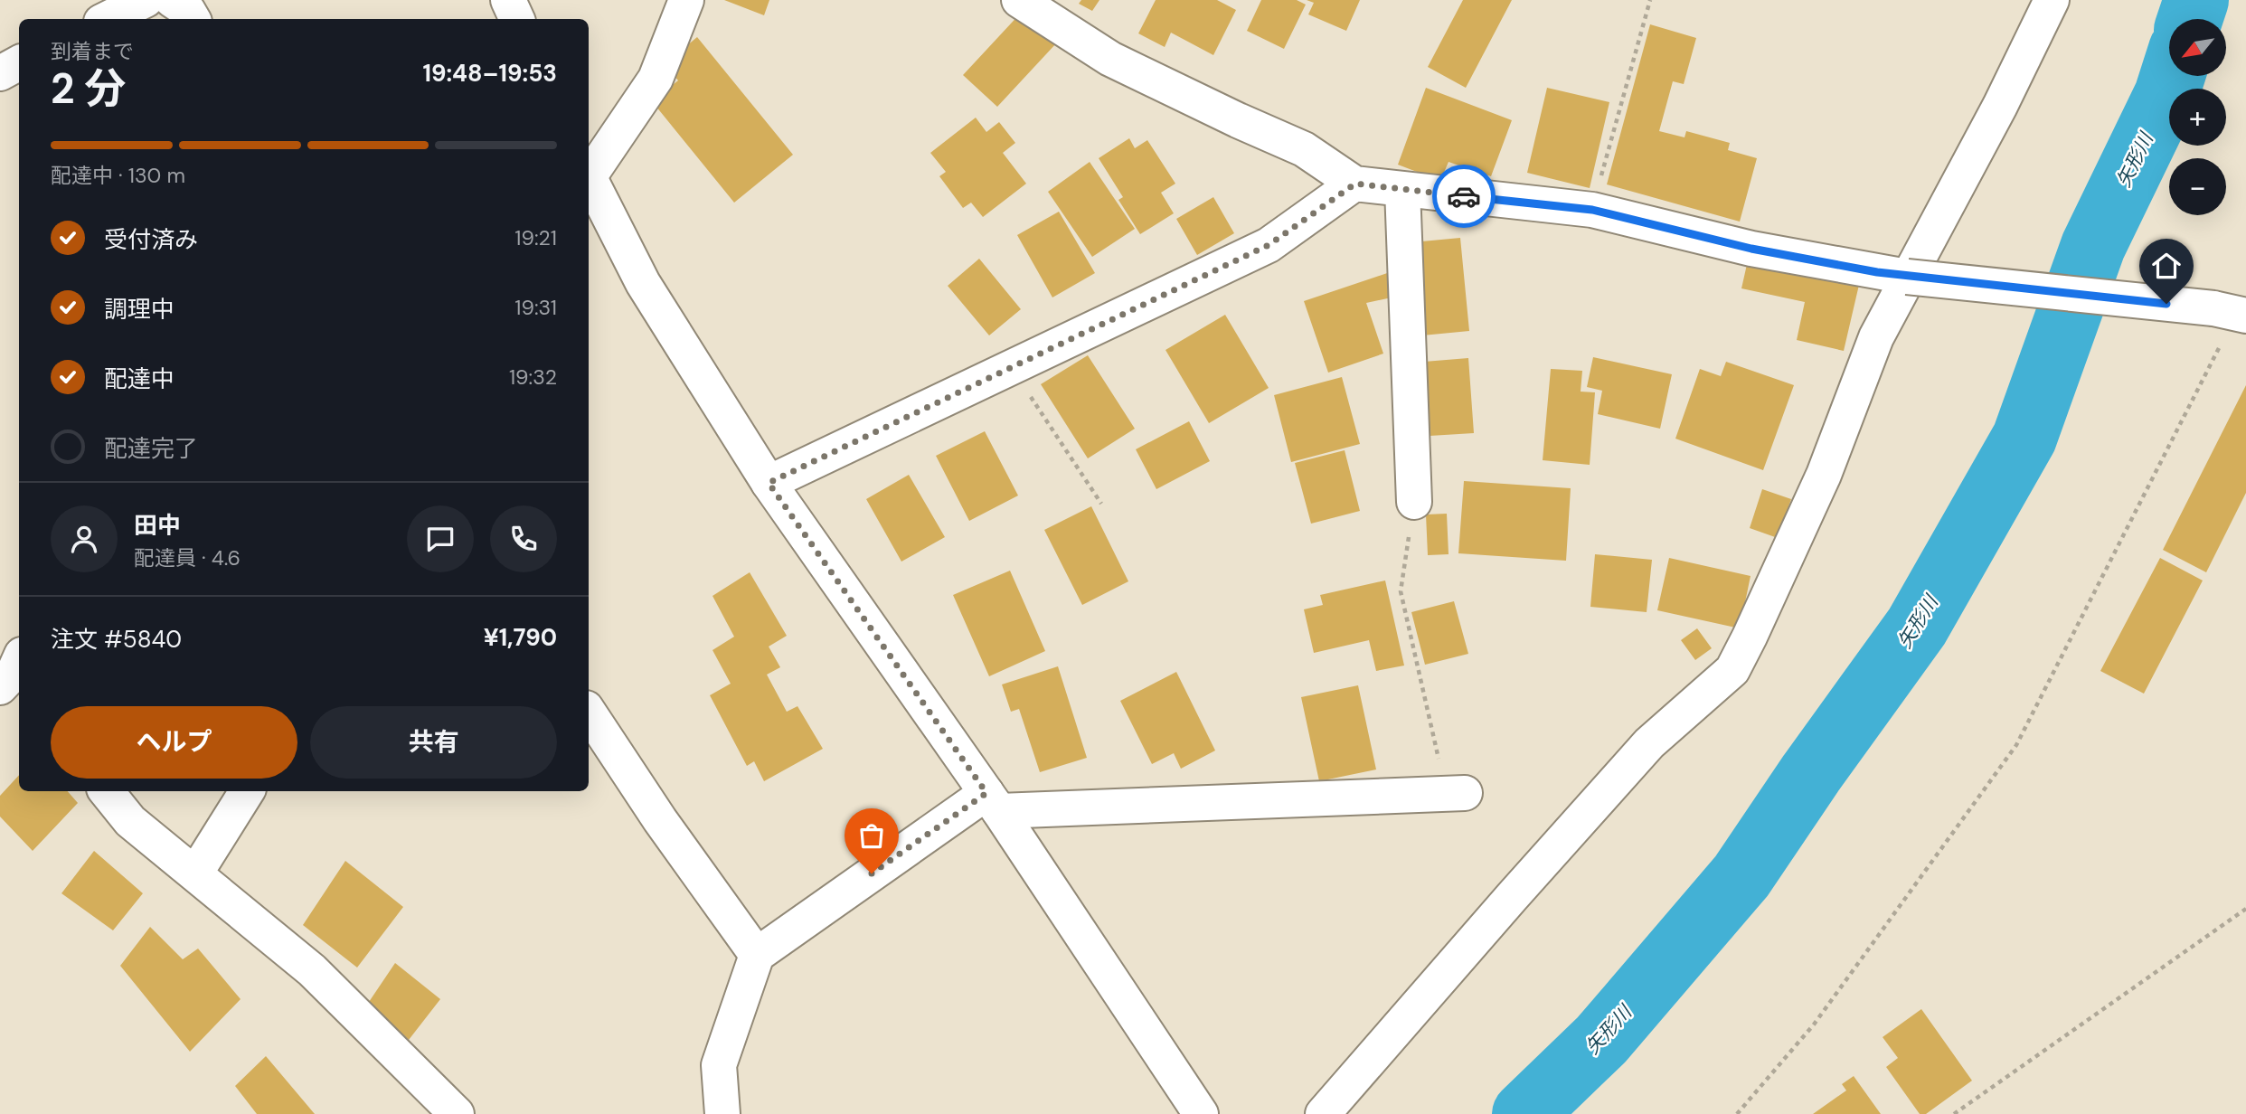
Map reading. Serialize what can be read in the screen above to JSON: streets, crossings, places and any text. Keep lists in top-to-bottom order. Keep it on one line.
{"water":["矢形川"],"north":"bottom left","page":{"map_buttons":["+","−"],"heading":["2 分","到着まで","19:48–19:53"],"panel":["田中","配達員 · 4.6","注文 #5840","¥1,790"],"bar":"配達中 · 130 m","list":[["受付済み","19:21"],["調理中","19:31"],["配達中","19:32"],"配達完了"],"buttons":["ヘルプ","共有"]}}
